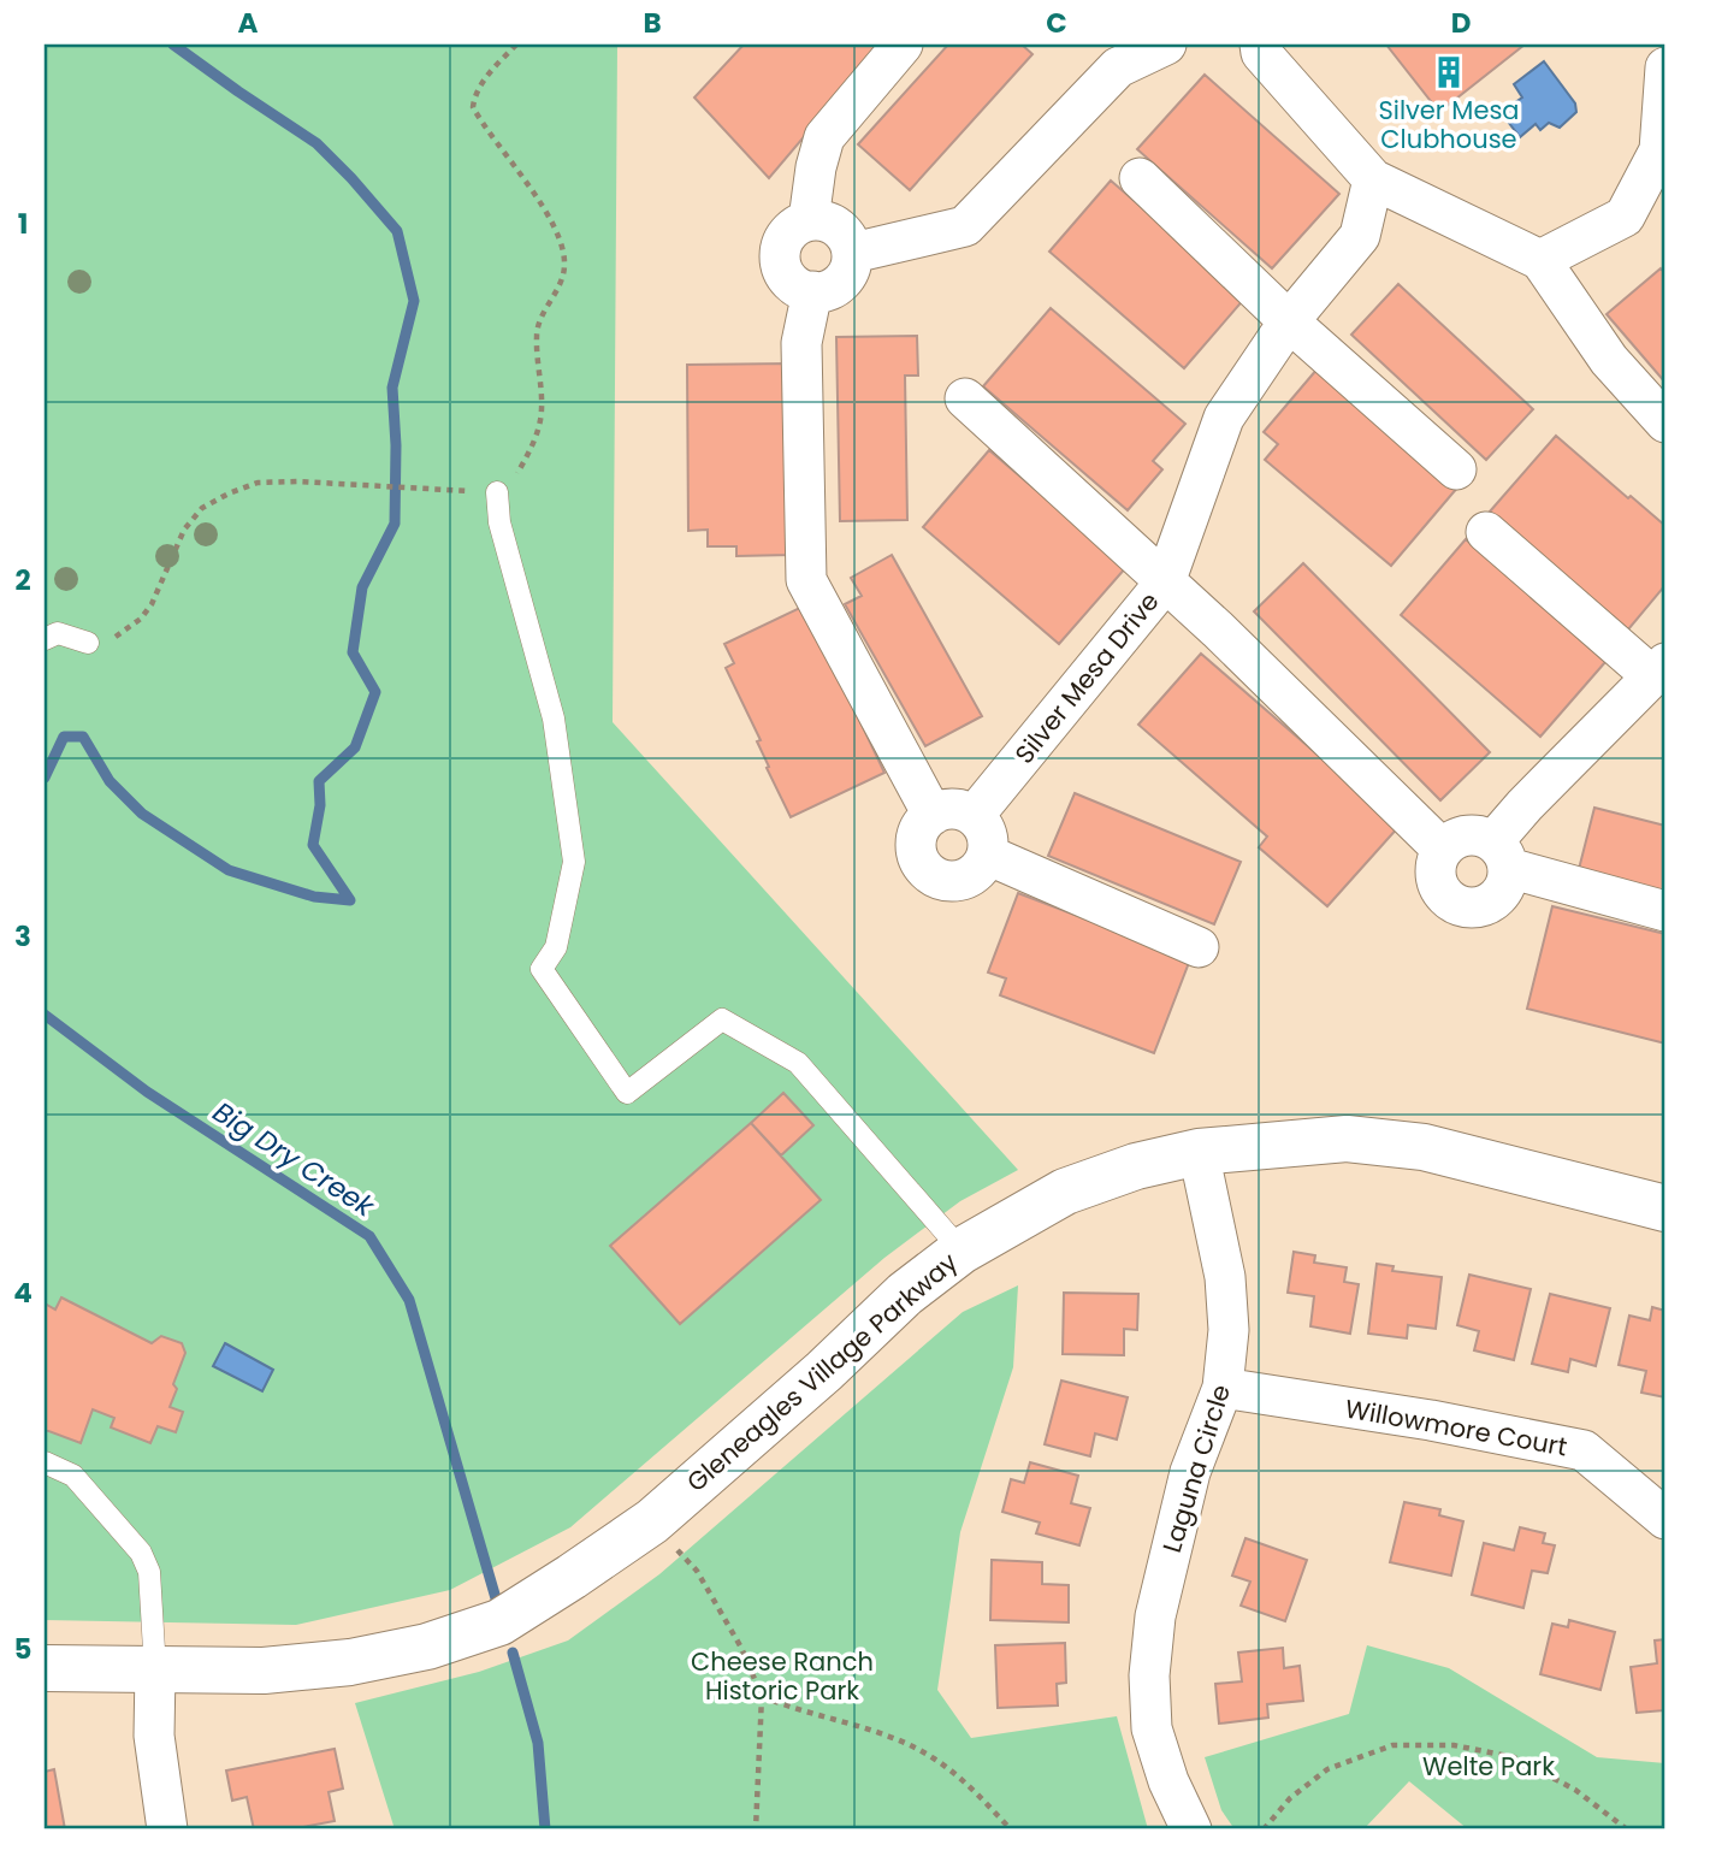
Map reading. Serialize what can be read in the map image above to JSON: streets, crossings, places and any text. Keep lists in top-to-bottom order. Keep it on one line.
{"streets":{"street":["Silver Mesa Drive","Gleneagles Village Parkway","Willowmore Court","Laguna Circle"]},"crossings":[["Gleneagles Village Parkway","Laguna Circle"],["Willowmore Court","Laguna Circle"]],"water":["Big Dry Creek"],"parks":["Cheese Ranch Historic Park","Welte Park"],"places":{"building":["Silver Mesa Clubhouse"]},"grid":{"columns":["A","B","C","D"],"rows":["1","2","3","4","5"]}}
